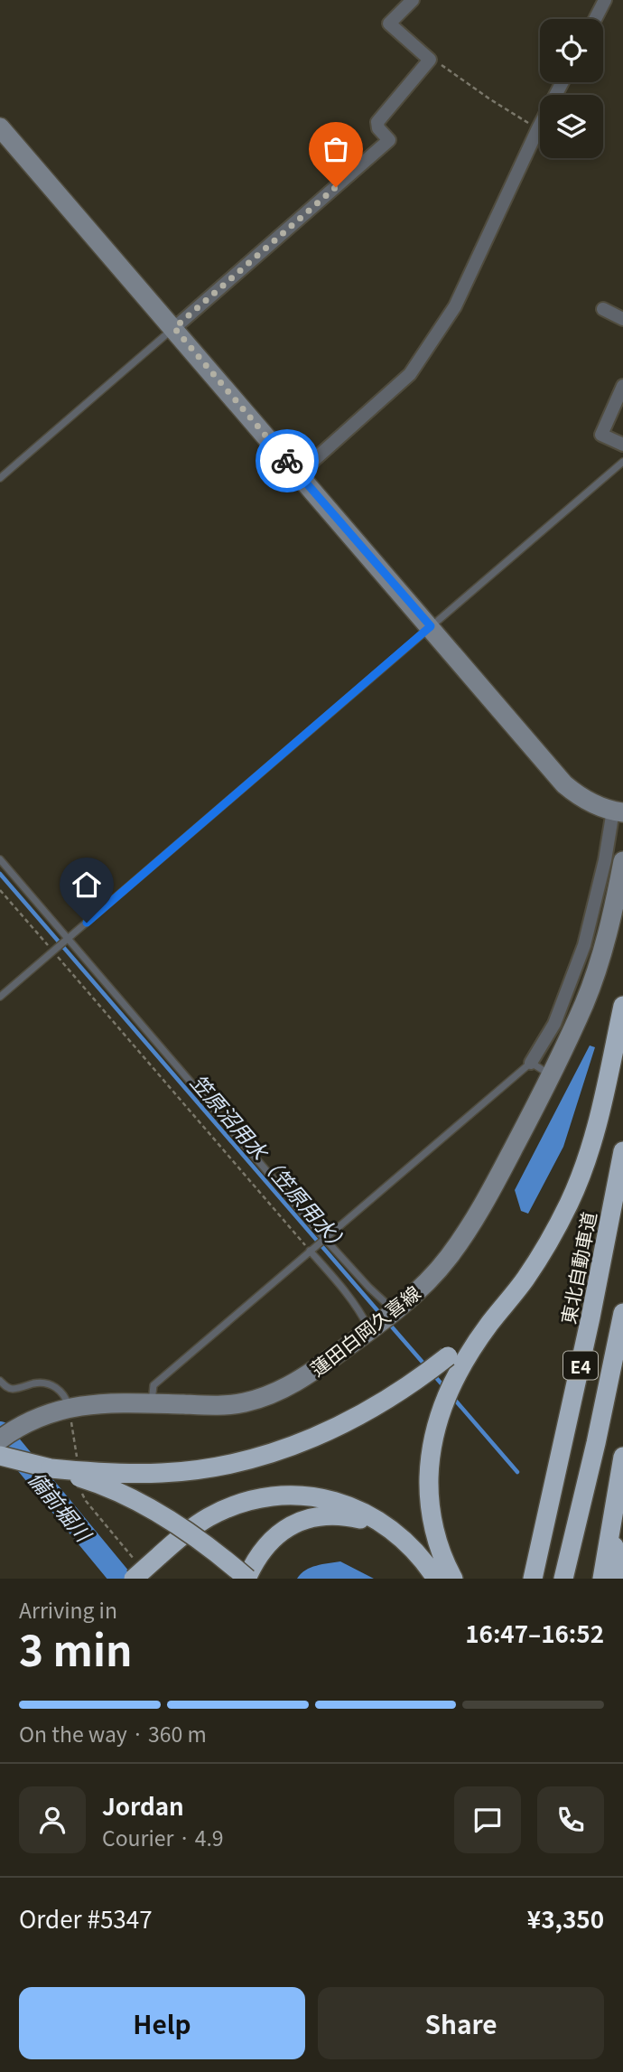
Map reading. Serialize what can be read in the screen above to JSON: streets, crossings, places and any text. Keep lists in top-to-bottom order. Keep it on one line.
{"streets":{"highway":["東北自動車道","E4"],"street":["蓮田白岡久喜線"]},"water":["笠原沼用水（笠原用水）","備前堀川"],"page":{"heading":["3 min","Arriving in","16:47–16:52"],"panel":["Jordan","Courier · 4.9","Order #5347","¥3,350"],"bar":"On the way · 360 m","buttons":["Help","Share"]}}
